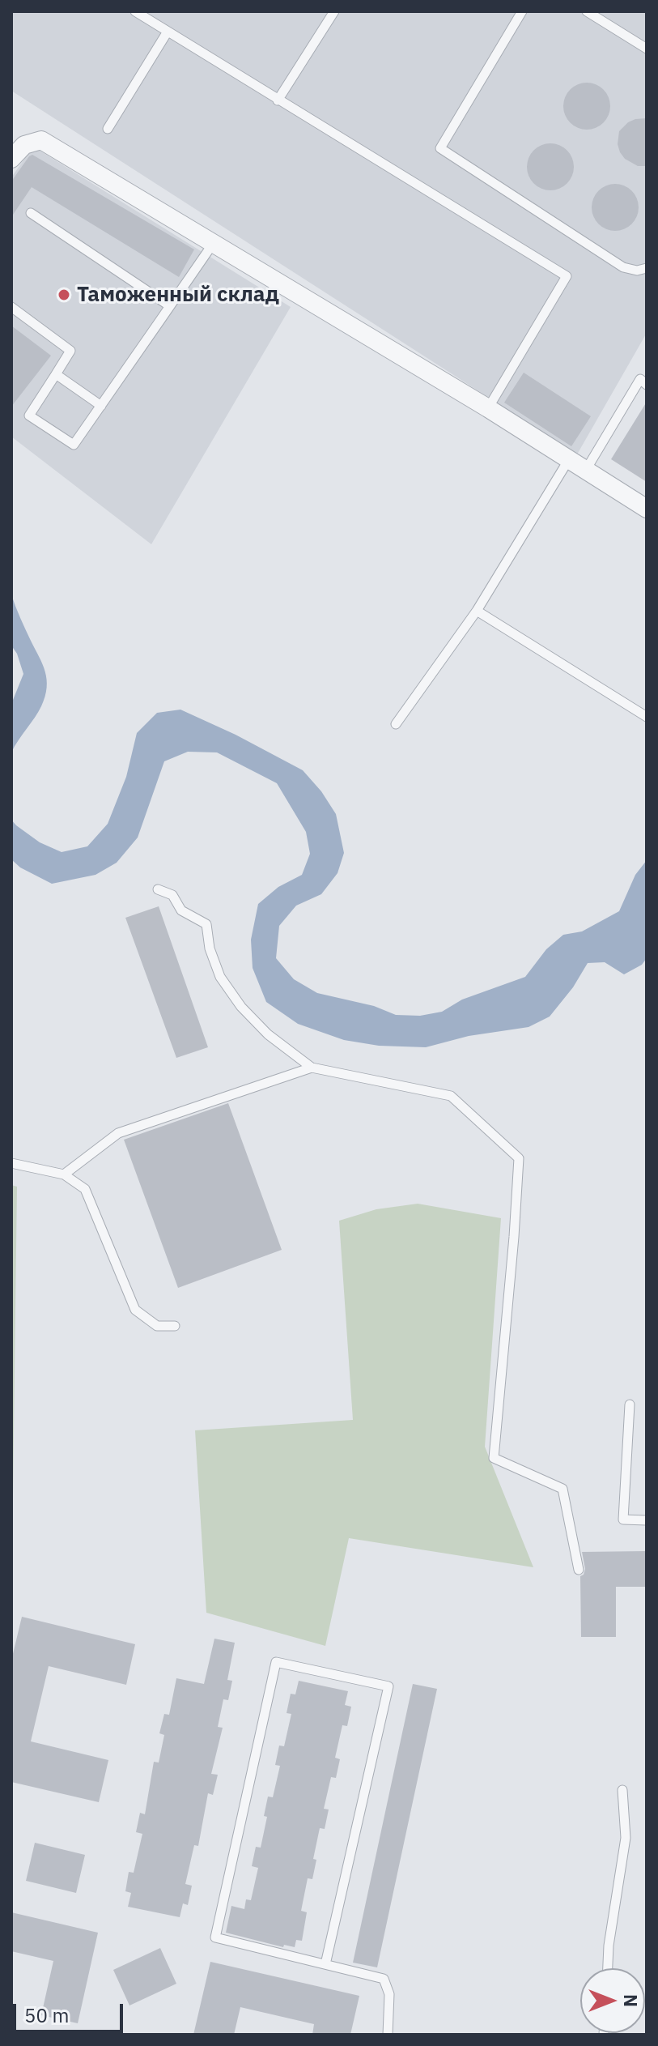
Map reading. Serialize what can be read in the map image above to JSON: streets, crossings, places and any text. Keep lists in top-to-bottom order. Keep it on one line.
{"places":["Таможенный склад"],"scale_bar":"50 m","north":"right"}
